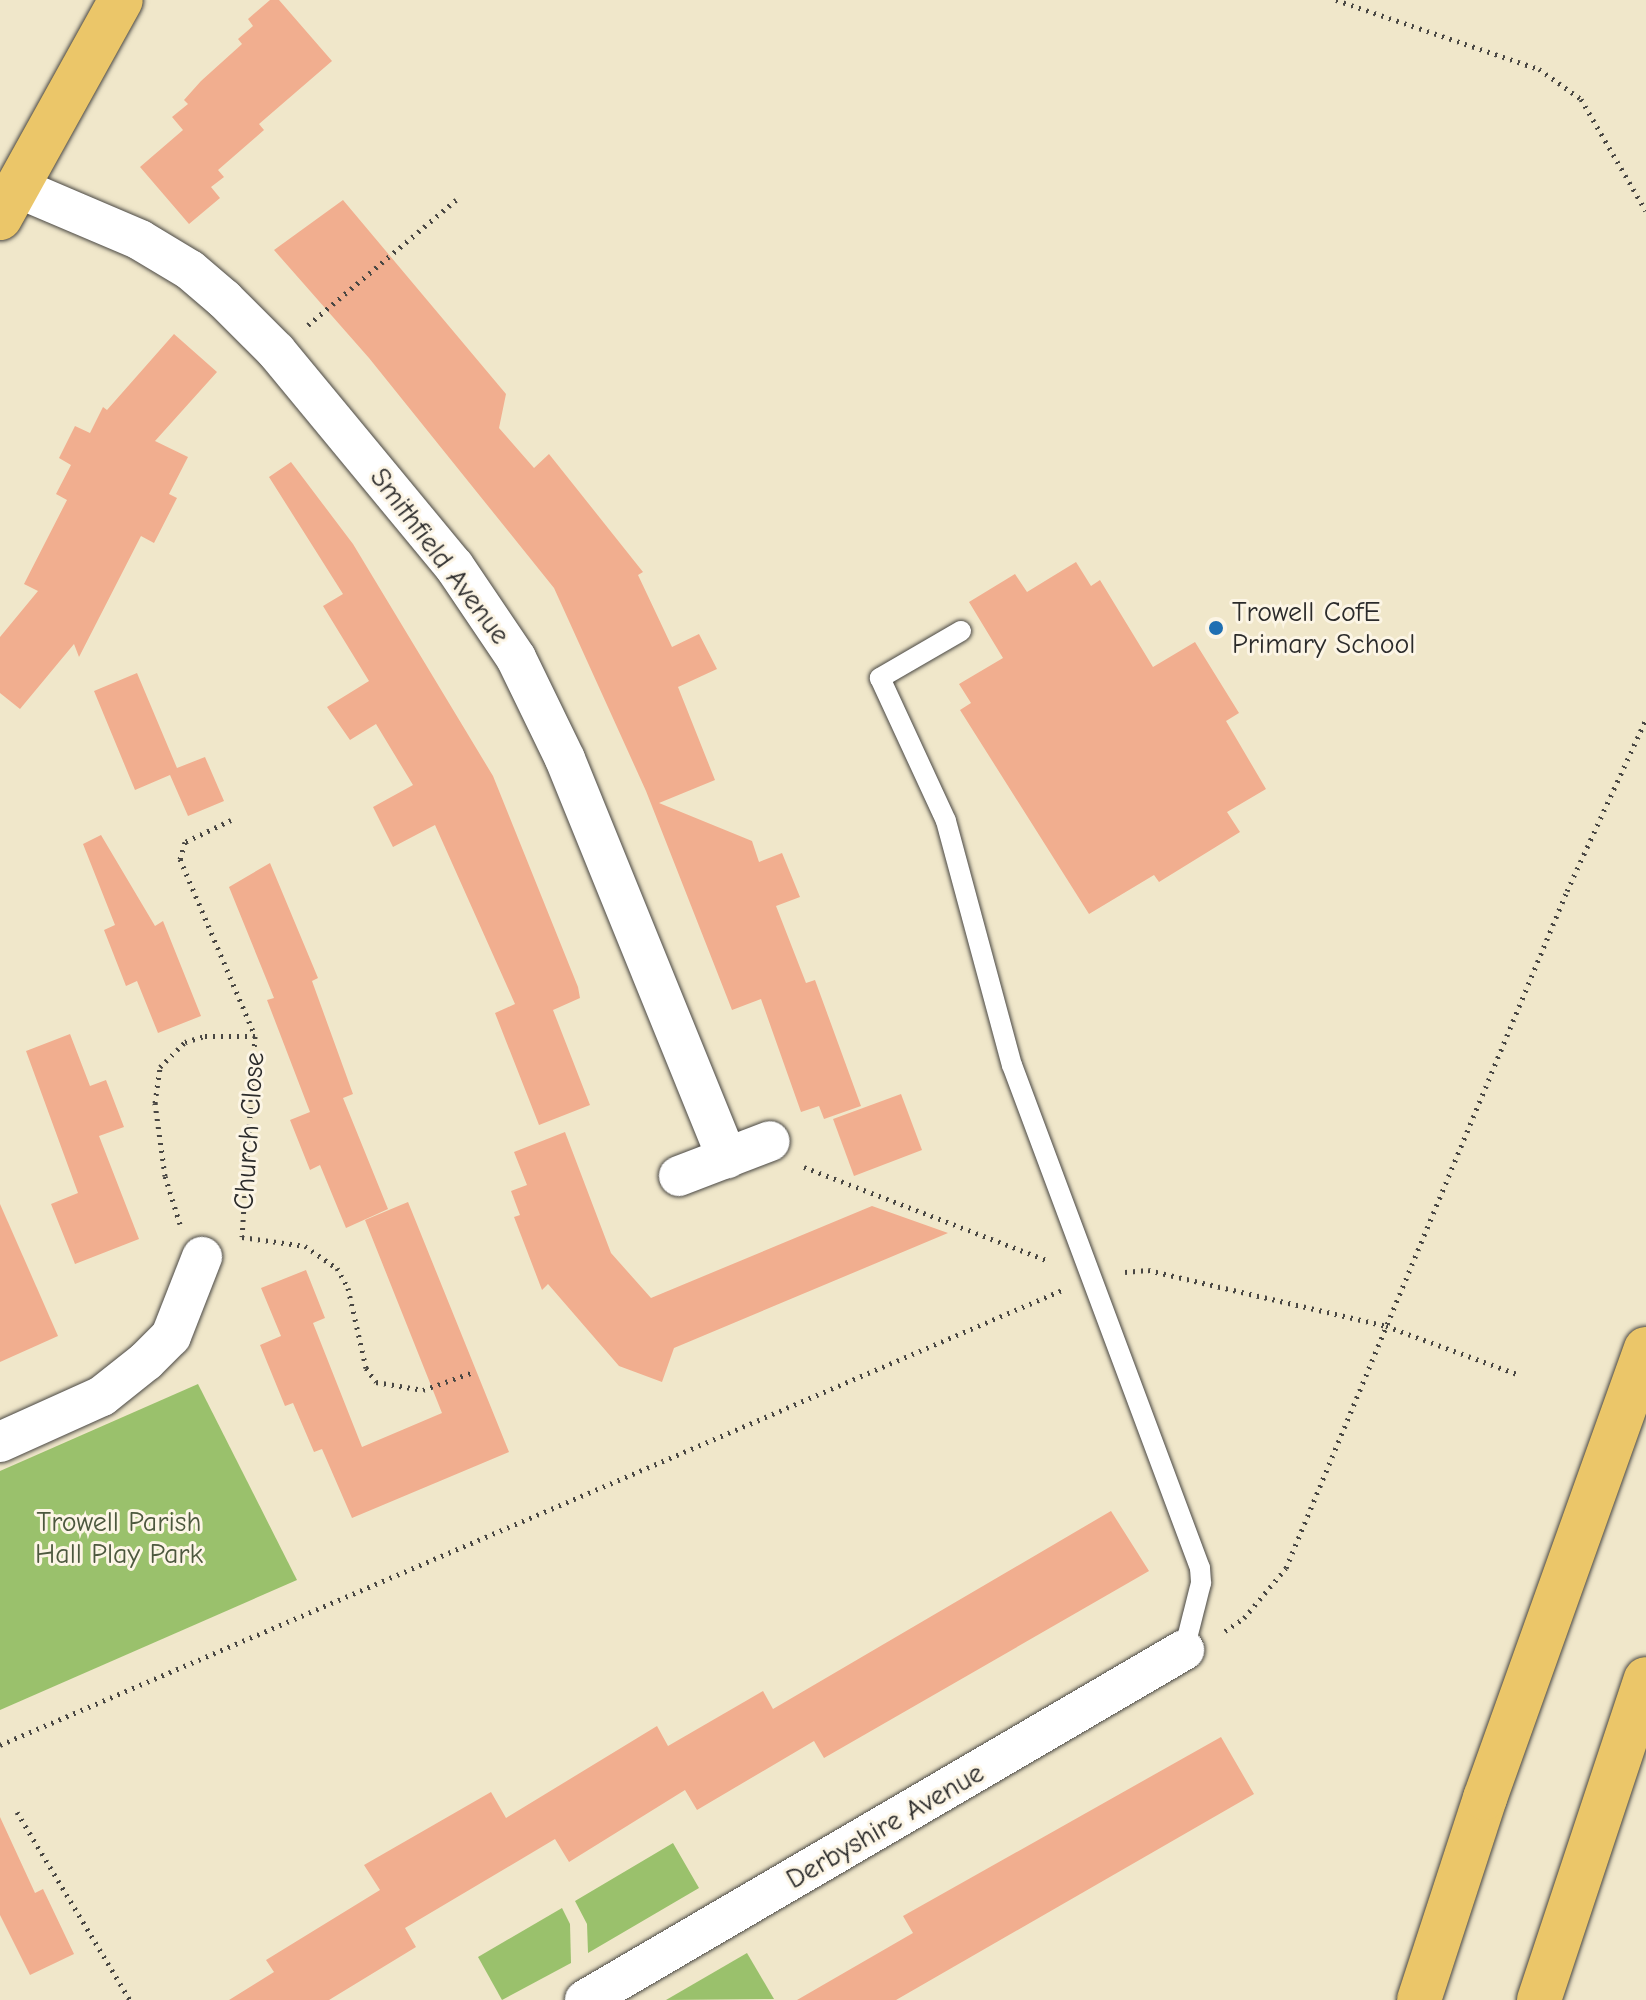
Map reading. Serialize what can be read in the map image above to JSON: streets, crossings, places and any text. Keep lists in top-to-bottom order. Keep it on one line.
{"streets":{"street":["Smithfield Avenue","Derbyshire Avenue"],"path":["Church Close"]},"parks":["Trowell Parish Hall Play Park"],"places":["Trowell CofE Primary School"]}
